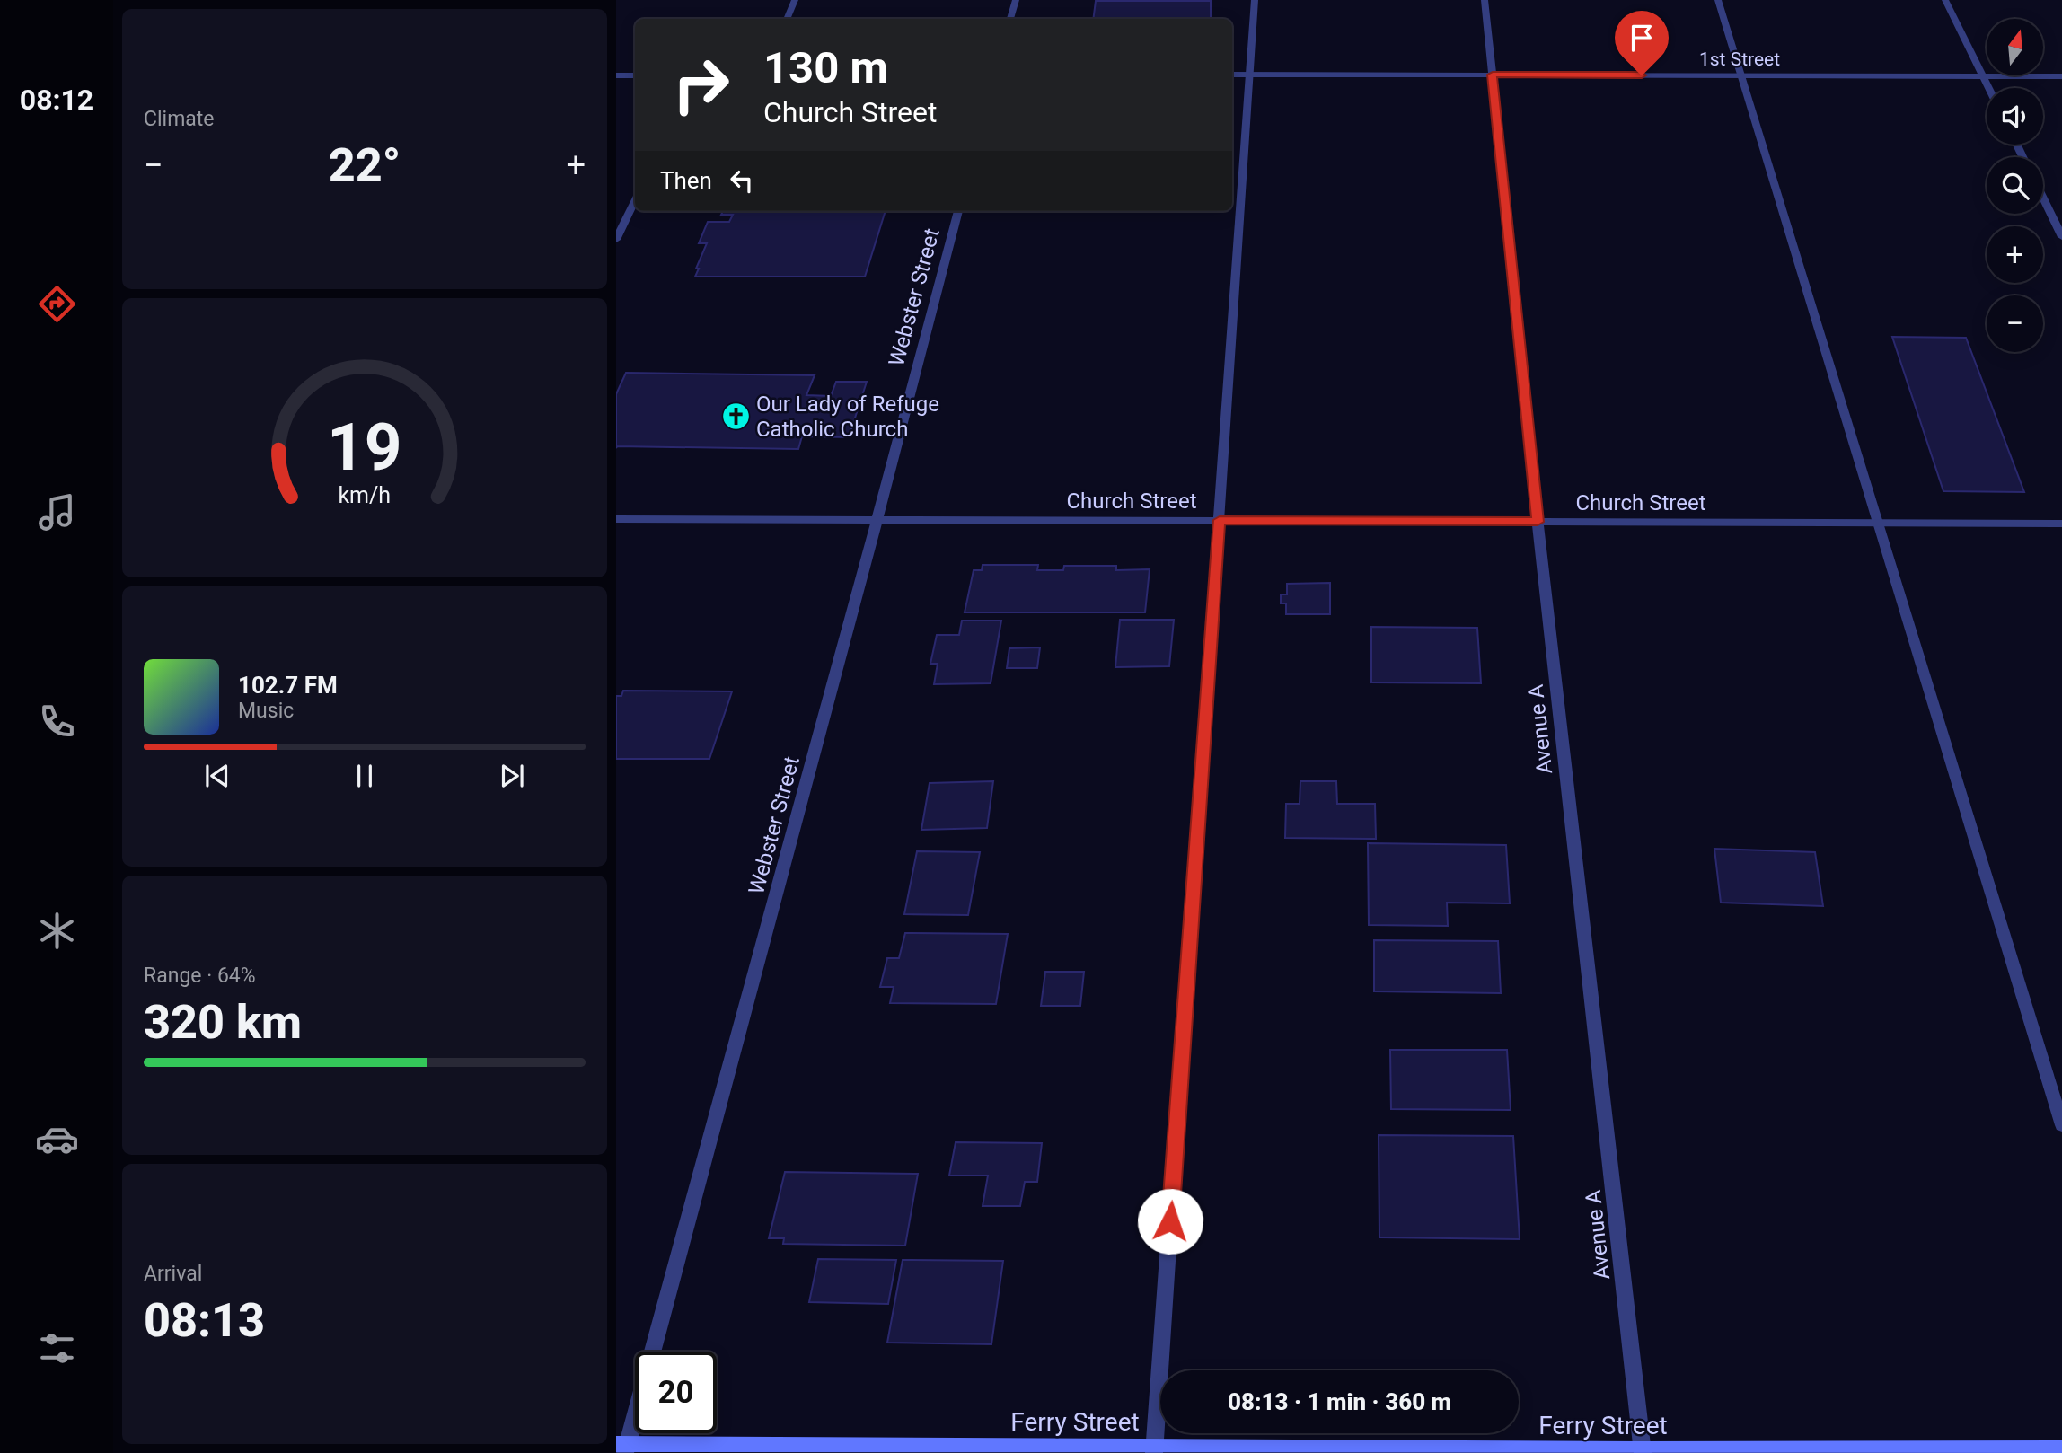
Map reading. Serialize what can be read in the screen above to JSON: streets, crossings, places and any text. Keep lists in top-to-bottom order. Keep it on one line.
{"streets":{"street":["1st Street","Webster Street","Church Street","Avenue A","Ferry Street"]},"crossings":[["1st Street","Avenue A"],["Webster Street","Church Street"],["Webster Street","Ferry Street"],["Church Street","Avenue A"],["Avenue A","Ferry Street"]],"places":{"church":["Our Lady of Refuge Catholic Church"]},"north":"top","page":{"tabs":"08:12","tile":["Climate",["Range · 64%","320 km"],["Arrival","08:13"]],"map_buttons":["+","−"],"turn":["130 m","Church Street"],"heat":["−","22°","+"],"then":"Then","song":["102.7 FM","Music"],"limit":"20","trip":"08:13 · 1 min · 360 m","gauge":["19","km/h"]}}
